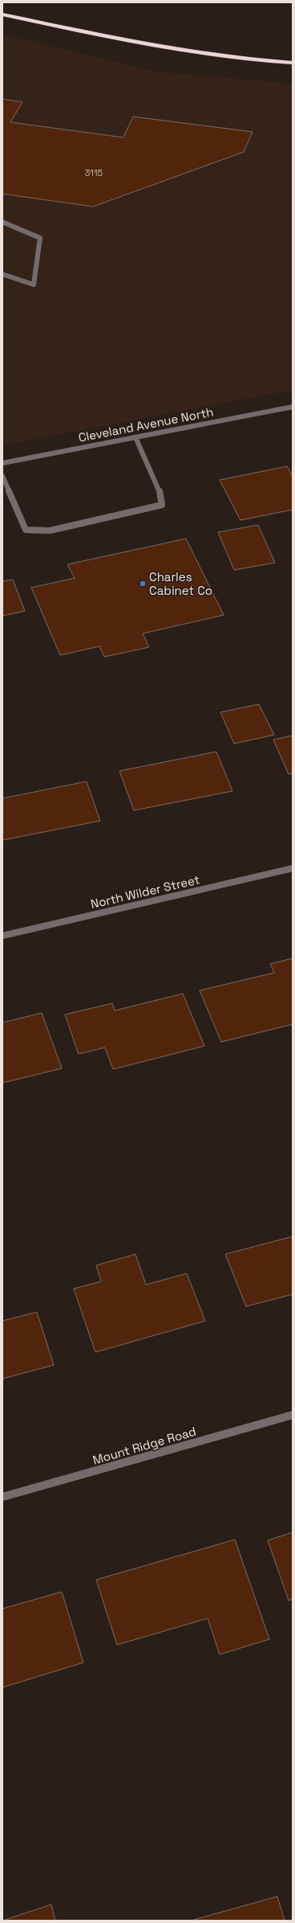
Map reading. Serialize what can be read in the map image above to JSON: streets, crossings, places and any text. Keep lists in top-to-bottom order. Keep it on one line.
{"streets":{"street":["Cleveland Avenue North","North Wilder Street","Mount Ridge Road"]},"places":["Charles Cabinet Co"],"house_numbers":["3115"]}
